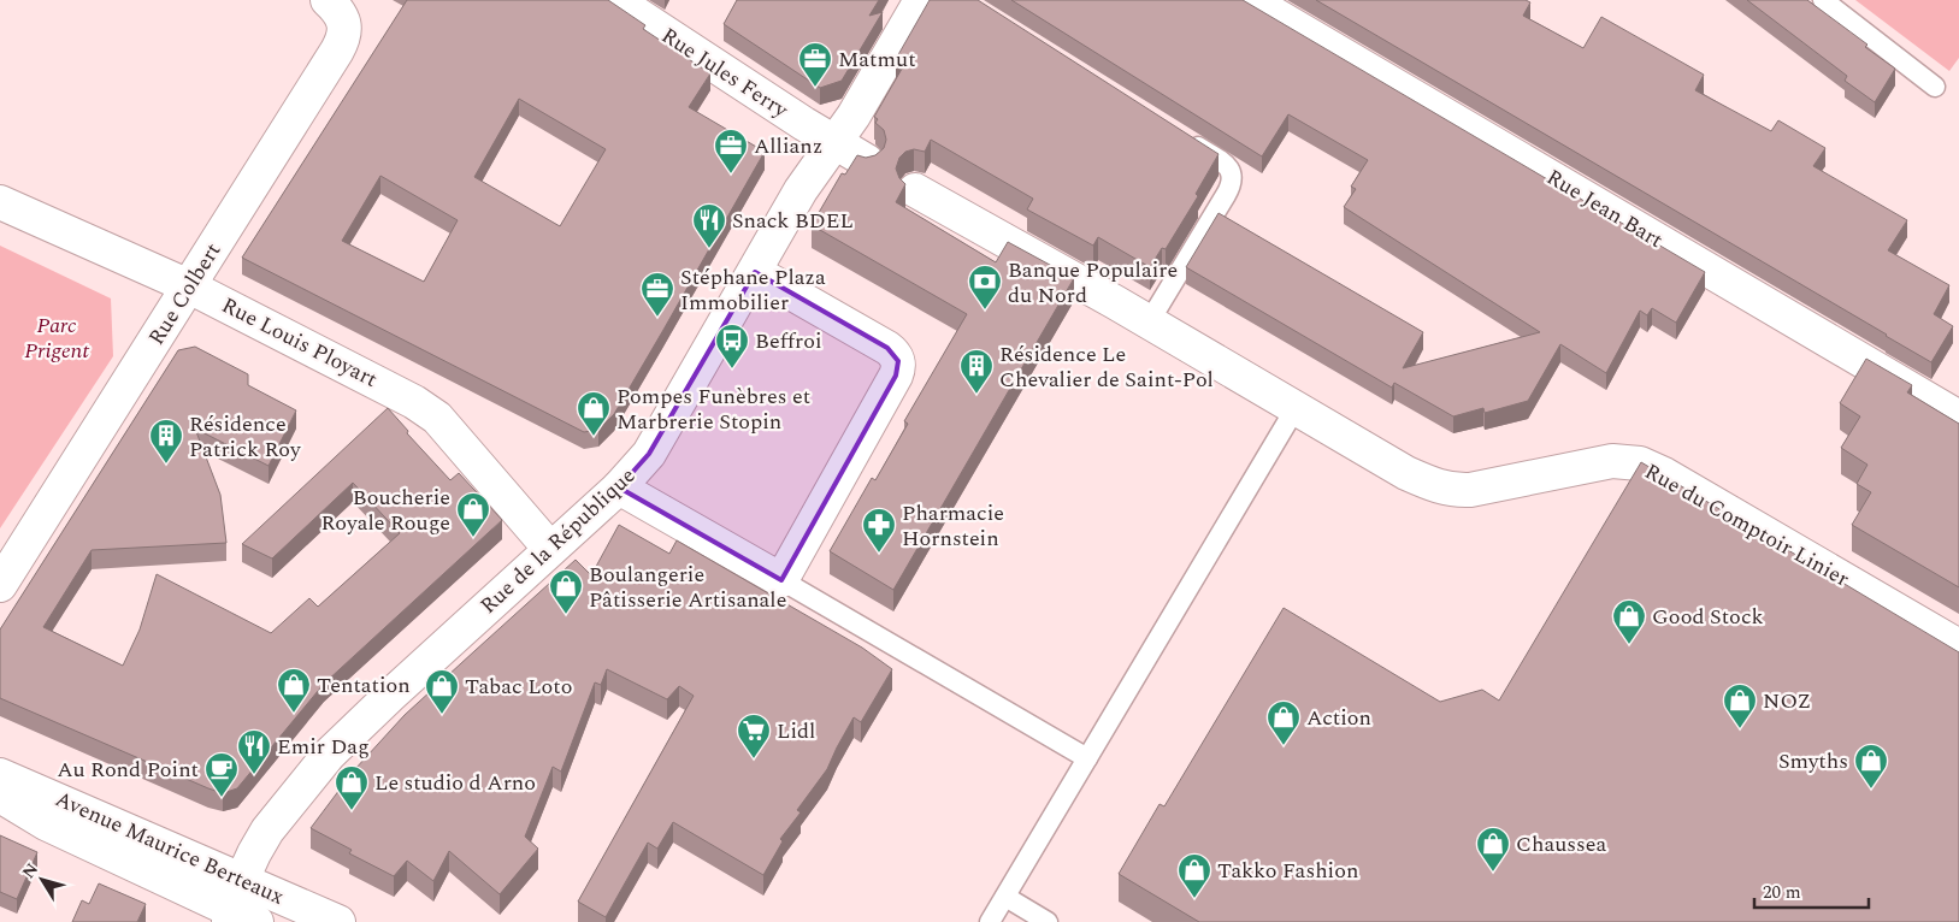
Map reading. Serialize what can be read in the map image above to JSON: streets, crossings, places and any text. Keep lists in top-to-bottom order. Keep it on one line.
{"streets":{"street":["Rue Jules Ferry","Rue Jean Bart","Rue Colbert","Rue Louis Ployart","Rue du Comptoir Linier","Rue de la République","Avenue Maurice Berteaux"]},"crossings":[["Rue Jules Ferry","Rue de la République"],["Rue Colbert","Rue Louis Ployart"],["Rue Louis Ployart","Rue de la République"],["Rue de la République","Avenue Maurice Berteaux"]],"parks":["Parc Prigent"],"places":{"office":["Matmut","Allianz","Stéphane Plaza Immobilier"],"restaurant":["Snack BDEL","Emir Dag"],"bank":["Banque Populaire du Nord"],"bus stop":["Beffroi"],"building":["Résidence Le Chevalier de Saint-Pol","Résidence Patrick Roy"],"shop":["Pompes Funèbres et Marbrerie Stopin","Boucherie Royale Rouge","Boulangerie Pâtisserie Artisanale","Good Stock","Tentation","Tabac Loto","NOZ","Action","Smyths","Le studio d Arno","Chaussea","Takko Fashion"],"pharmacy":["Pharmacie Hornstein"],"supermarket":["Lidl"],"cafe":["Au Rond Point"]},"scale_bar":"20 m","north":"top left"}
